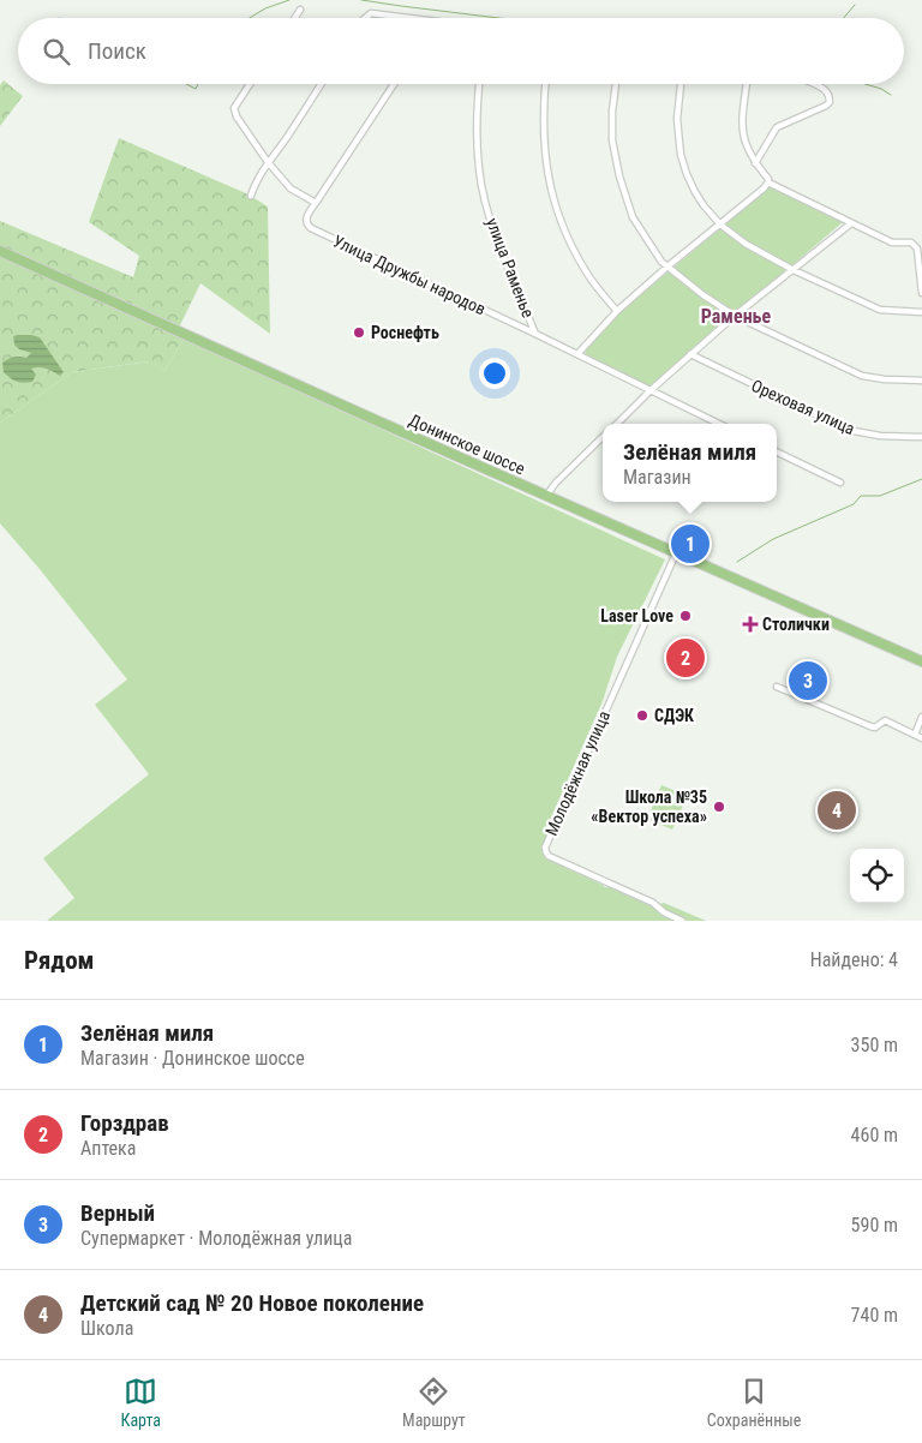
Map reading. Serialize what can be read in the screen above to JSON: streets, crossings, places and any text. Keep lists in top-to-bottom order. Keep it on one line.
{"streets":{"main road":["Донинское шоссе"],"street":["улица Раменье","Улица Дружбы народов","Ореховая улица","Молодёжная улица"]},"crossings":[["улица Раменье","Улица Дружбы народов"],["Донинское шоссе","Молодёжная улица"]],"districts":["Раменье"],"places":{"other":["Роснефть","Laser Love","СДЭК","Школа №35 «Вектор успеха»"],"health":["Столички"]},"page":{"search":"Поиск","popup":["Зелёная миля","Магазин"],"pins":["1","2","3","4"],"heading":["Рядом","Найдено: 4"],"list":[{"mark":"1","name":"Зелёная миля","note":"Магазин · Донинское шоссе","value":"350 m"},{"mark":"2","name":"Горздрав","note":"Аптека","value":"460 m"},{"mark":"3","name":"Верный","note":"Супермаркет · Молодёжная улица","value":"590 m"},{"mark":"4","name":"Детский сад № 20 Новое поколение","note":"Школа","value":"740 m"}],"nav":["Карта","Маршрут","Сохранённые"]}}
